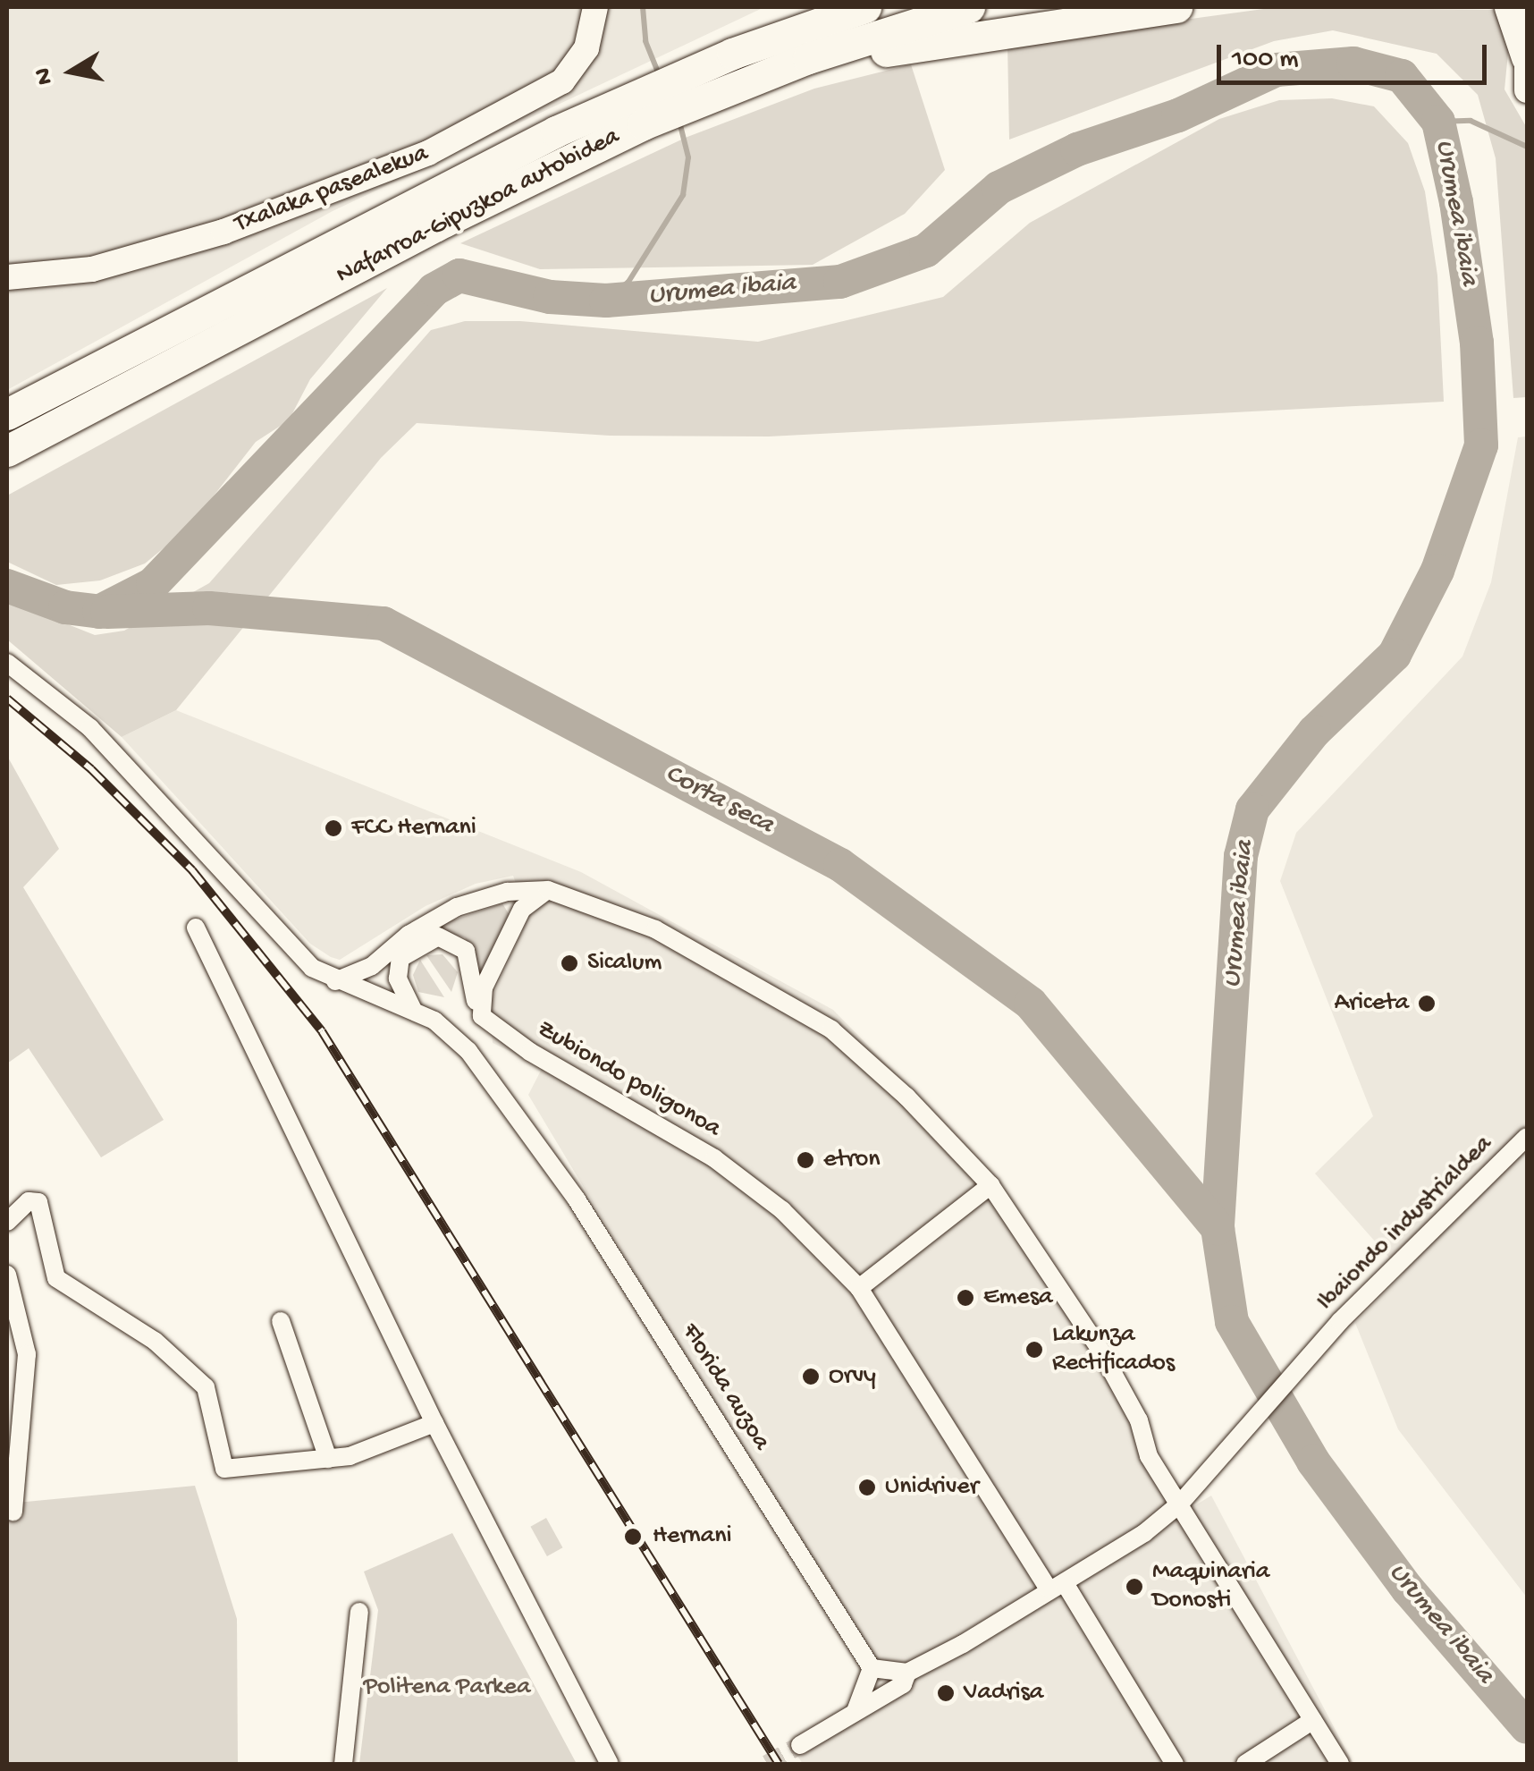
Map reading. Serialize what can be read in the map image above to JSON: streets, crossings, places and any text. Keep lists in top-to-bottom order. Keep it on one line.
{"streets":{"highway":["Nafarroa-Gipuzkoa autobidea"],"main road":["Txalaka pasealekua"],"street":["Zubiondo poligonoa","Ibaiondo industrialdea","Florida auzoa"]},"water":["Urumea ibaia","Corta seca"],"parks":["Politena Parkea"],"places":["FCC Hernani","Sicalum","Ariceta","etron","Emesa","Lakunza Rectificados","Orvy","Unidriver","Hernani","Maquinaria Donosti","Vadrisa"],"scale_bar":"100 m","north":"left"}
